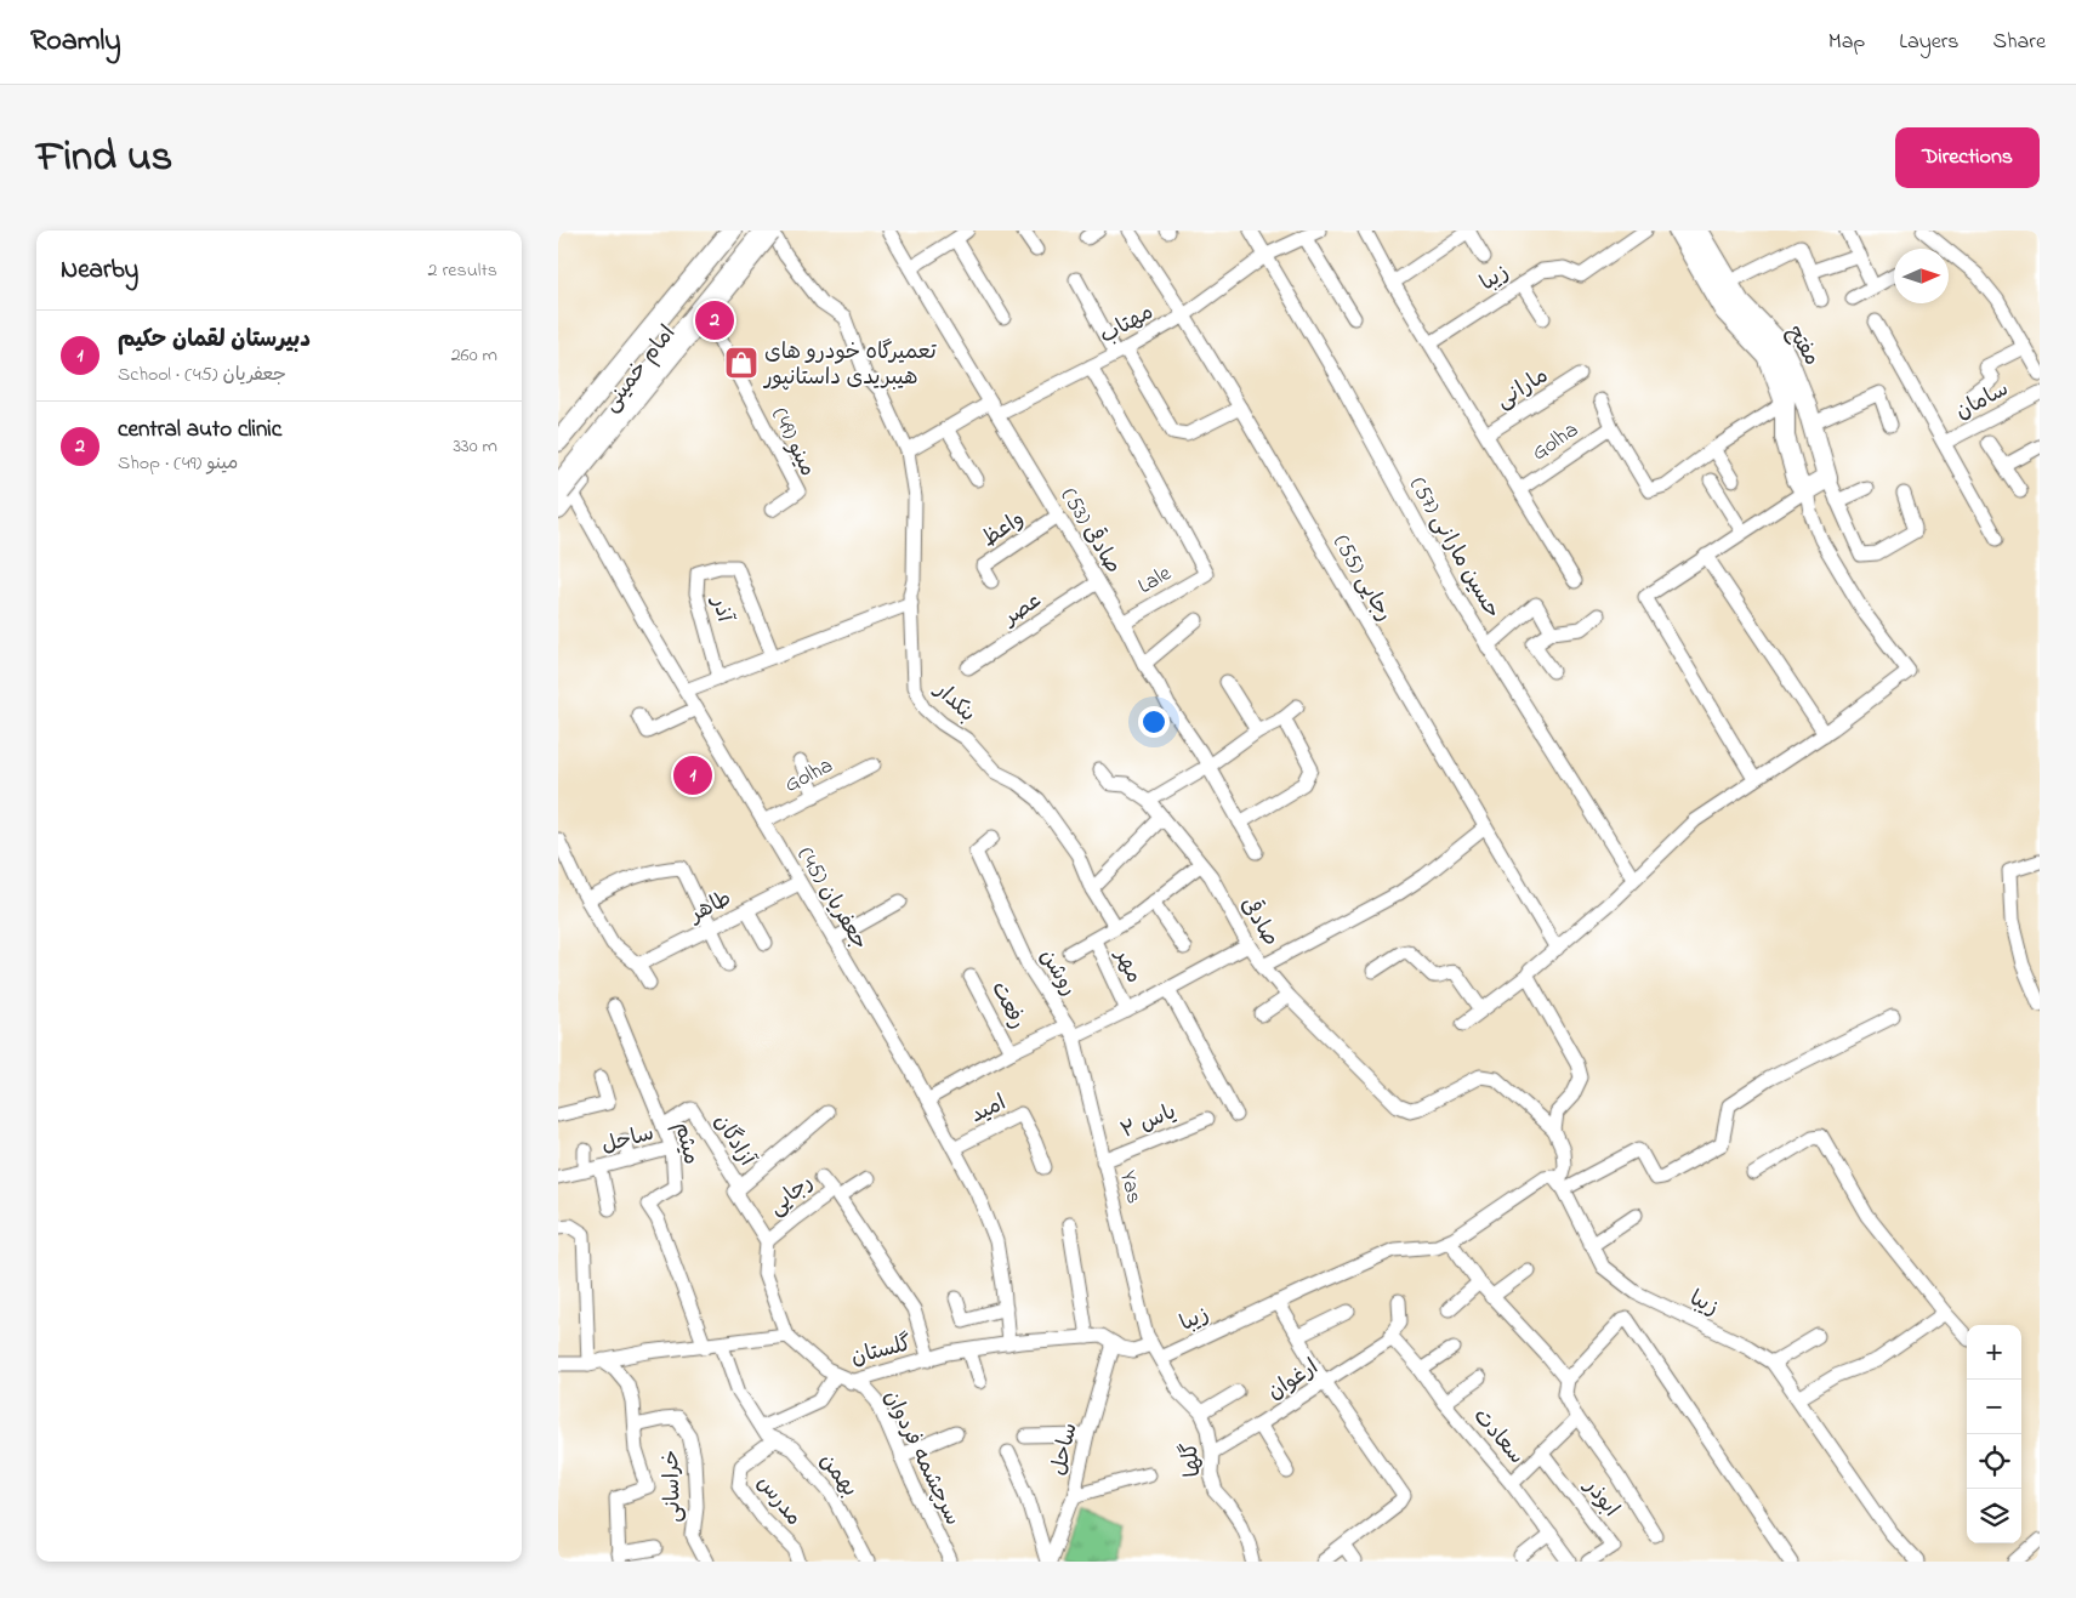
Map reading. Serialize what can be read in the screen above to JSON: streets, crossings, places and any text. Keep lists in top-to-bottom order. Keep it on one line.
{"streets":{"main road":["مفتح","امام خمینی"],"street":["زیبا","مهتاب","مارانی","سامان","Golha","مینو (49)","واعظ","صادقی (53)","حسین مارانی (57)","رجایی (55)","Lale","عصر","آذر","بنکدار","جعفریان (45)","طاهر","صادقی","مهر","روشن","رفعت","امید","یاس ۲","ساحل","آزادگان","میثم","Yas","رجایی","گلستان","ارغوان","سعادت","سرچشمه فردوان","گلها","بهمن","خراسانی","ابوذر","مدرس"]},"crossings":[["زیبا","Yas"],["زیبا","گلها"],["مهتاب","صادقی (53)"],["مهتاب","حسین مارانی (57)"],["مهتاب","رجایی (55)"],["مهتاب","Lale"],["مهتاب","بنکدار"],["امام خمینی","مینو (49)"],["امام خمینی","بنکدار"],["امام خمینی","جعفریان (45)"],["Golha","جعفریان (45)"],["واعظ","صادقی (53)"],["صادقی (53)","Lale"],["صادقی (53)","عصر"],["جعفریان (45)","طاهر"],["جعفریان (45)","روشن"],["جعفریان (45)","امید"],["جعفریان (45)","گلستان"],["روشن","رفعت"],["روشن","Yas"],["یاس ۲","Yas"],["ساحل","میثم"],["ساحل","گلستان"],["آزادگان","میثم"],["آزادگان","رجایی"],["Yas","گلستان"],["Yas","گلها"],["گلستان","سرچشمه فردوان"],["ارغوان","سعادت"],["ارغوان","گلها"],["بهمن","مدرس"]],"places":{"shop":["تعمیرگاه خودرو های هیبریدی داستانپور"]},"north":"right","page":{"header":"Roamly","nav":["Map","Layers","Share"],"title":"Find us","buttons":"Directions","heading":["Nearby","2 results"],"pins":["2","1"],"list":[{"mark":"1","name":"دبیرستان لقمان حکیم","note":"School · جعفریان (45)","value":"260 m"},{"mark":"2","name":"central auto clinic","note":"Shop · مینو (49)","value":"330 m"}],"map_buttons":["+","−"]}}
